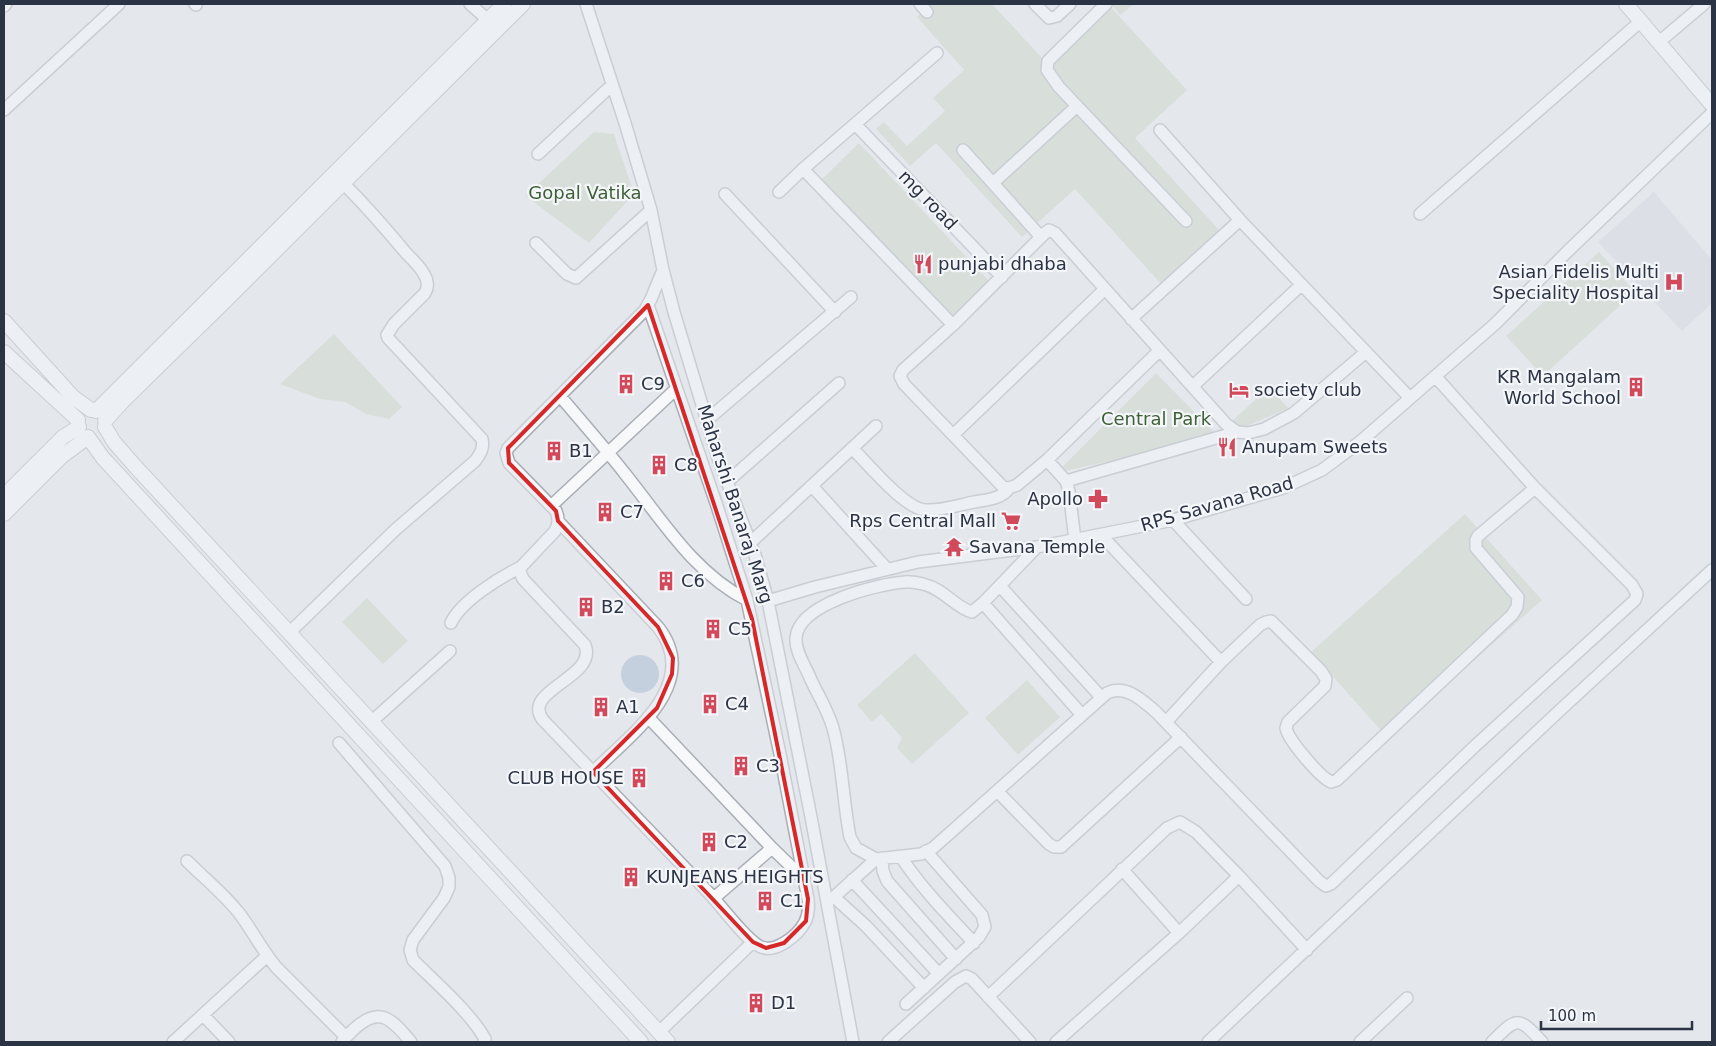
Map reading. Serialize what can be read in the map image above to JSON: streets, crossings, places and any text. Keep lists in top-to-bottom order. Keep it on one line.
{"streets":{"street":["mg road","Maharshi Banaraj Marg","RPS Savana Road"]},"crossings":[["Maharshi Banaraj Marg","RPS Savana Road"]],"parks":["Gopal Vatika","Central Park"],"places":{"restaurant":["punjabi dhaba","Anupam Sweets"],"hospital":["Asian Fidelis Multi Speciality Hospital"],"building":["C9","KR Mangalam World School","B1","C8","C7","C6","B2","C5","C4","A1","C3","CLUB HOUSE","C2","KUNJEANS HEIGHTS","C1","D1"],"hotel":["society club"],"pharmacy":["Apollo"],"supermarket":["Rps Central Mall"],"temple":["Savana Temple"]},"scale_bar":"100 m"}
